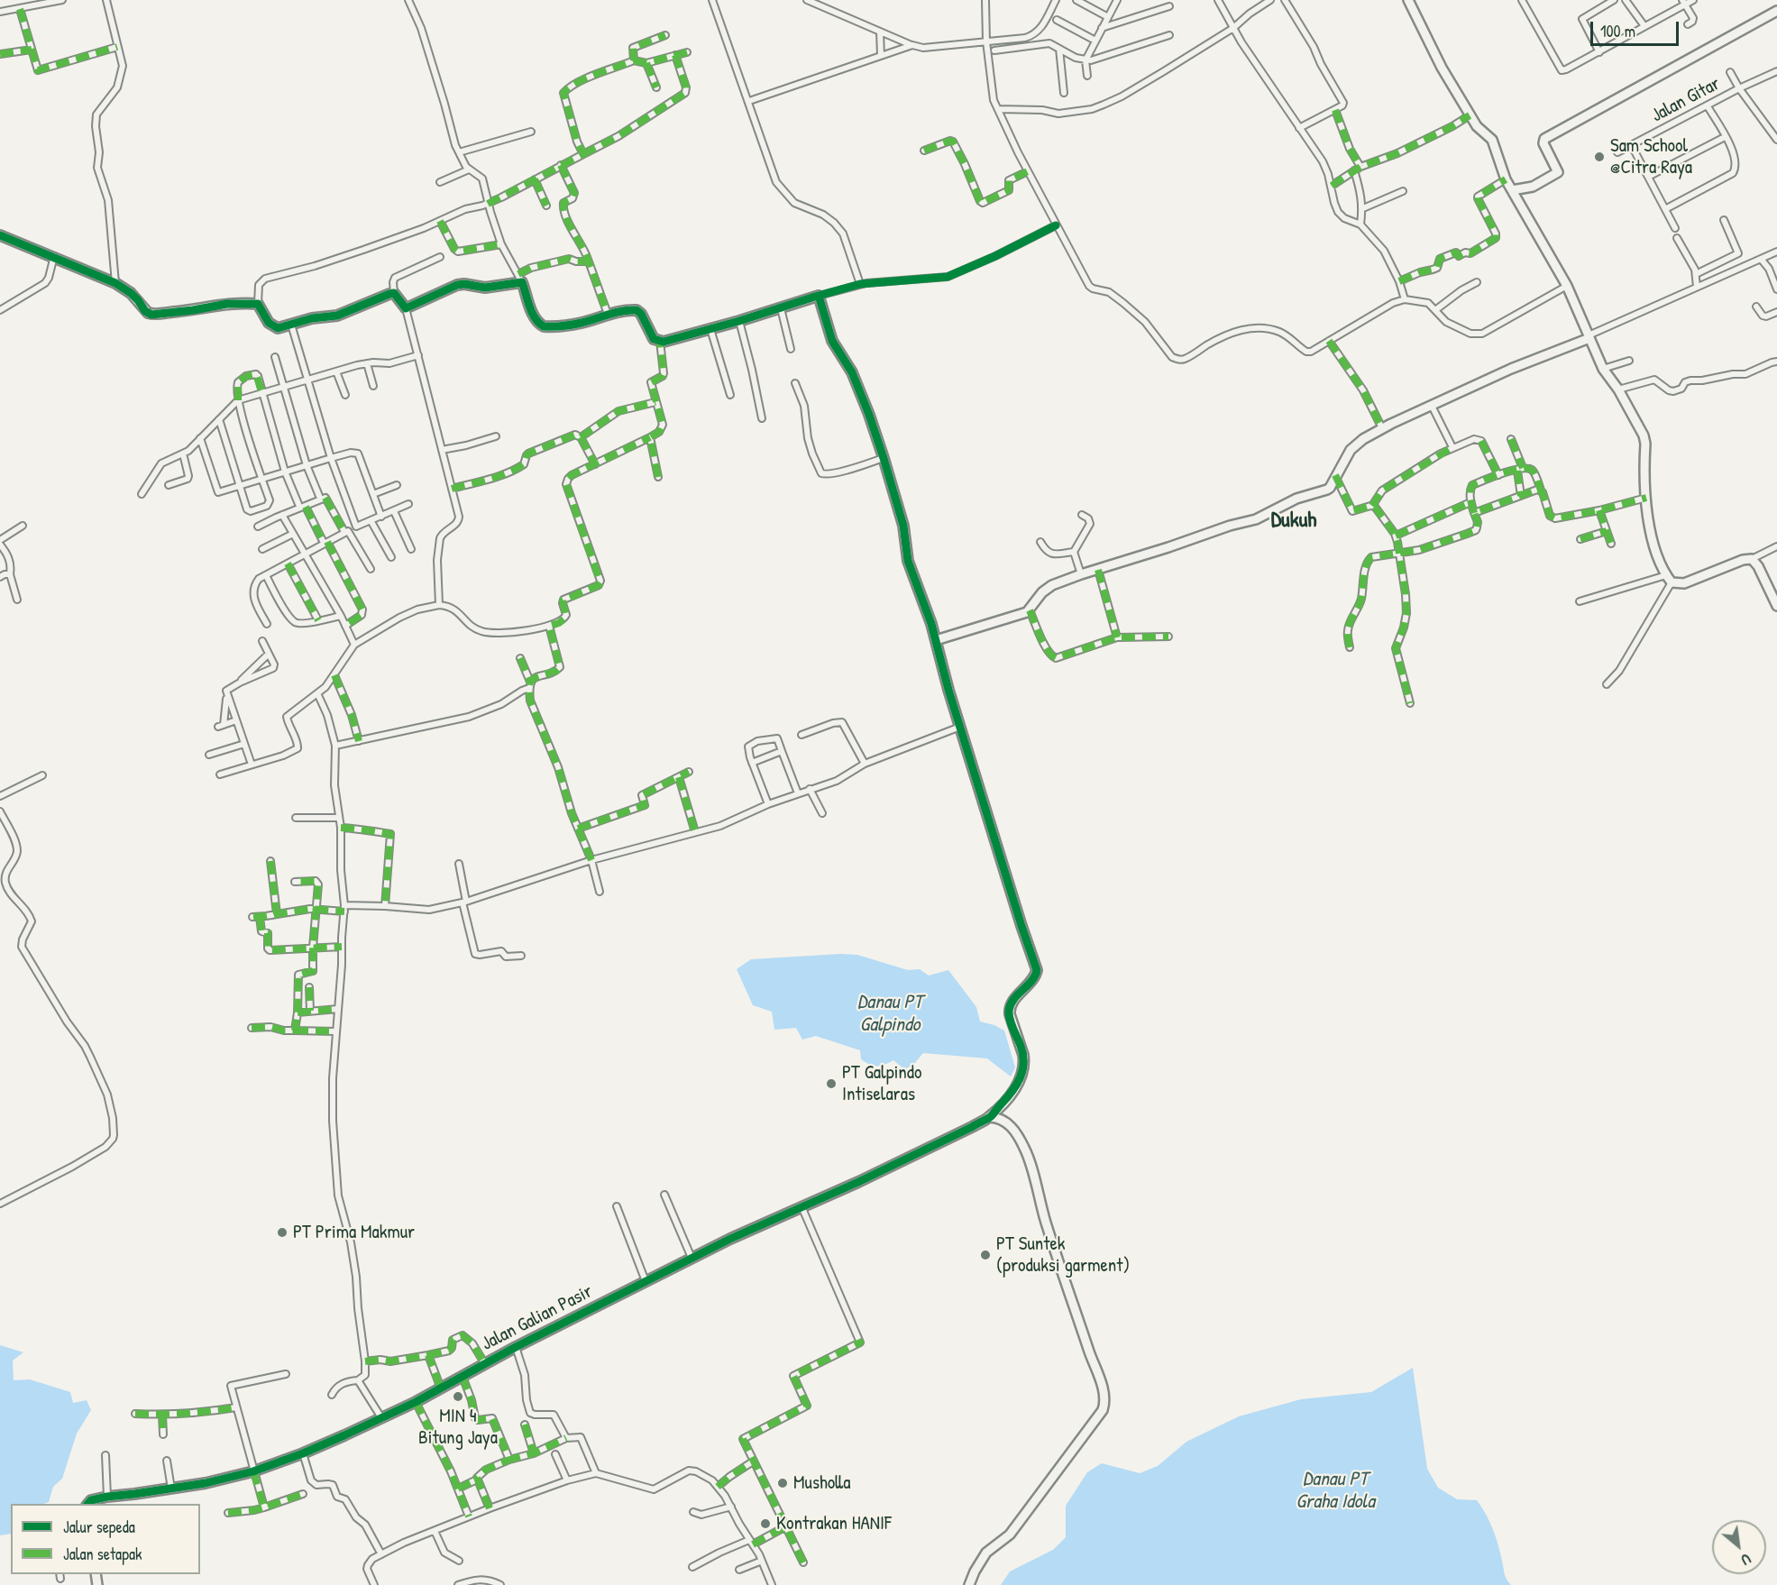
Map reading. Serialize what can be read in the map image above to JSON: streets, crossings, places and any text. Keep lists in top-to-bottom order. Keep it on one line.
{"streets":{"street":["Jalan Gitar","Jalan Galian Pasir"]},"districts":["Dukuh"],"water":["Danau PT Galpindo","Danau PT Graha Idola"],"places":["Sam School @Citra Raya","PT Galpindo Intiselaras","PT Prima Makmur","PT Suntek (produksi garment)","MIN 4 Bitung Jaya","Musholla","Kontrakan HANIF"],"legend":["Jalur sepeda","Jalan setapak"],"scale_bar":"100 m","north":"bottom right"}
